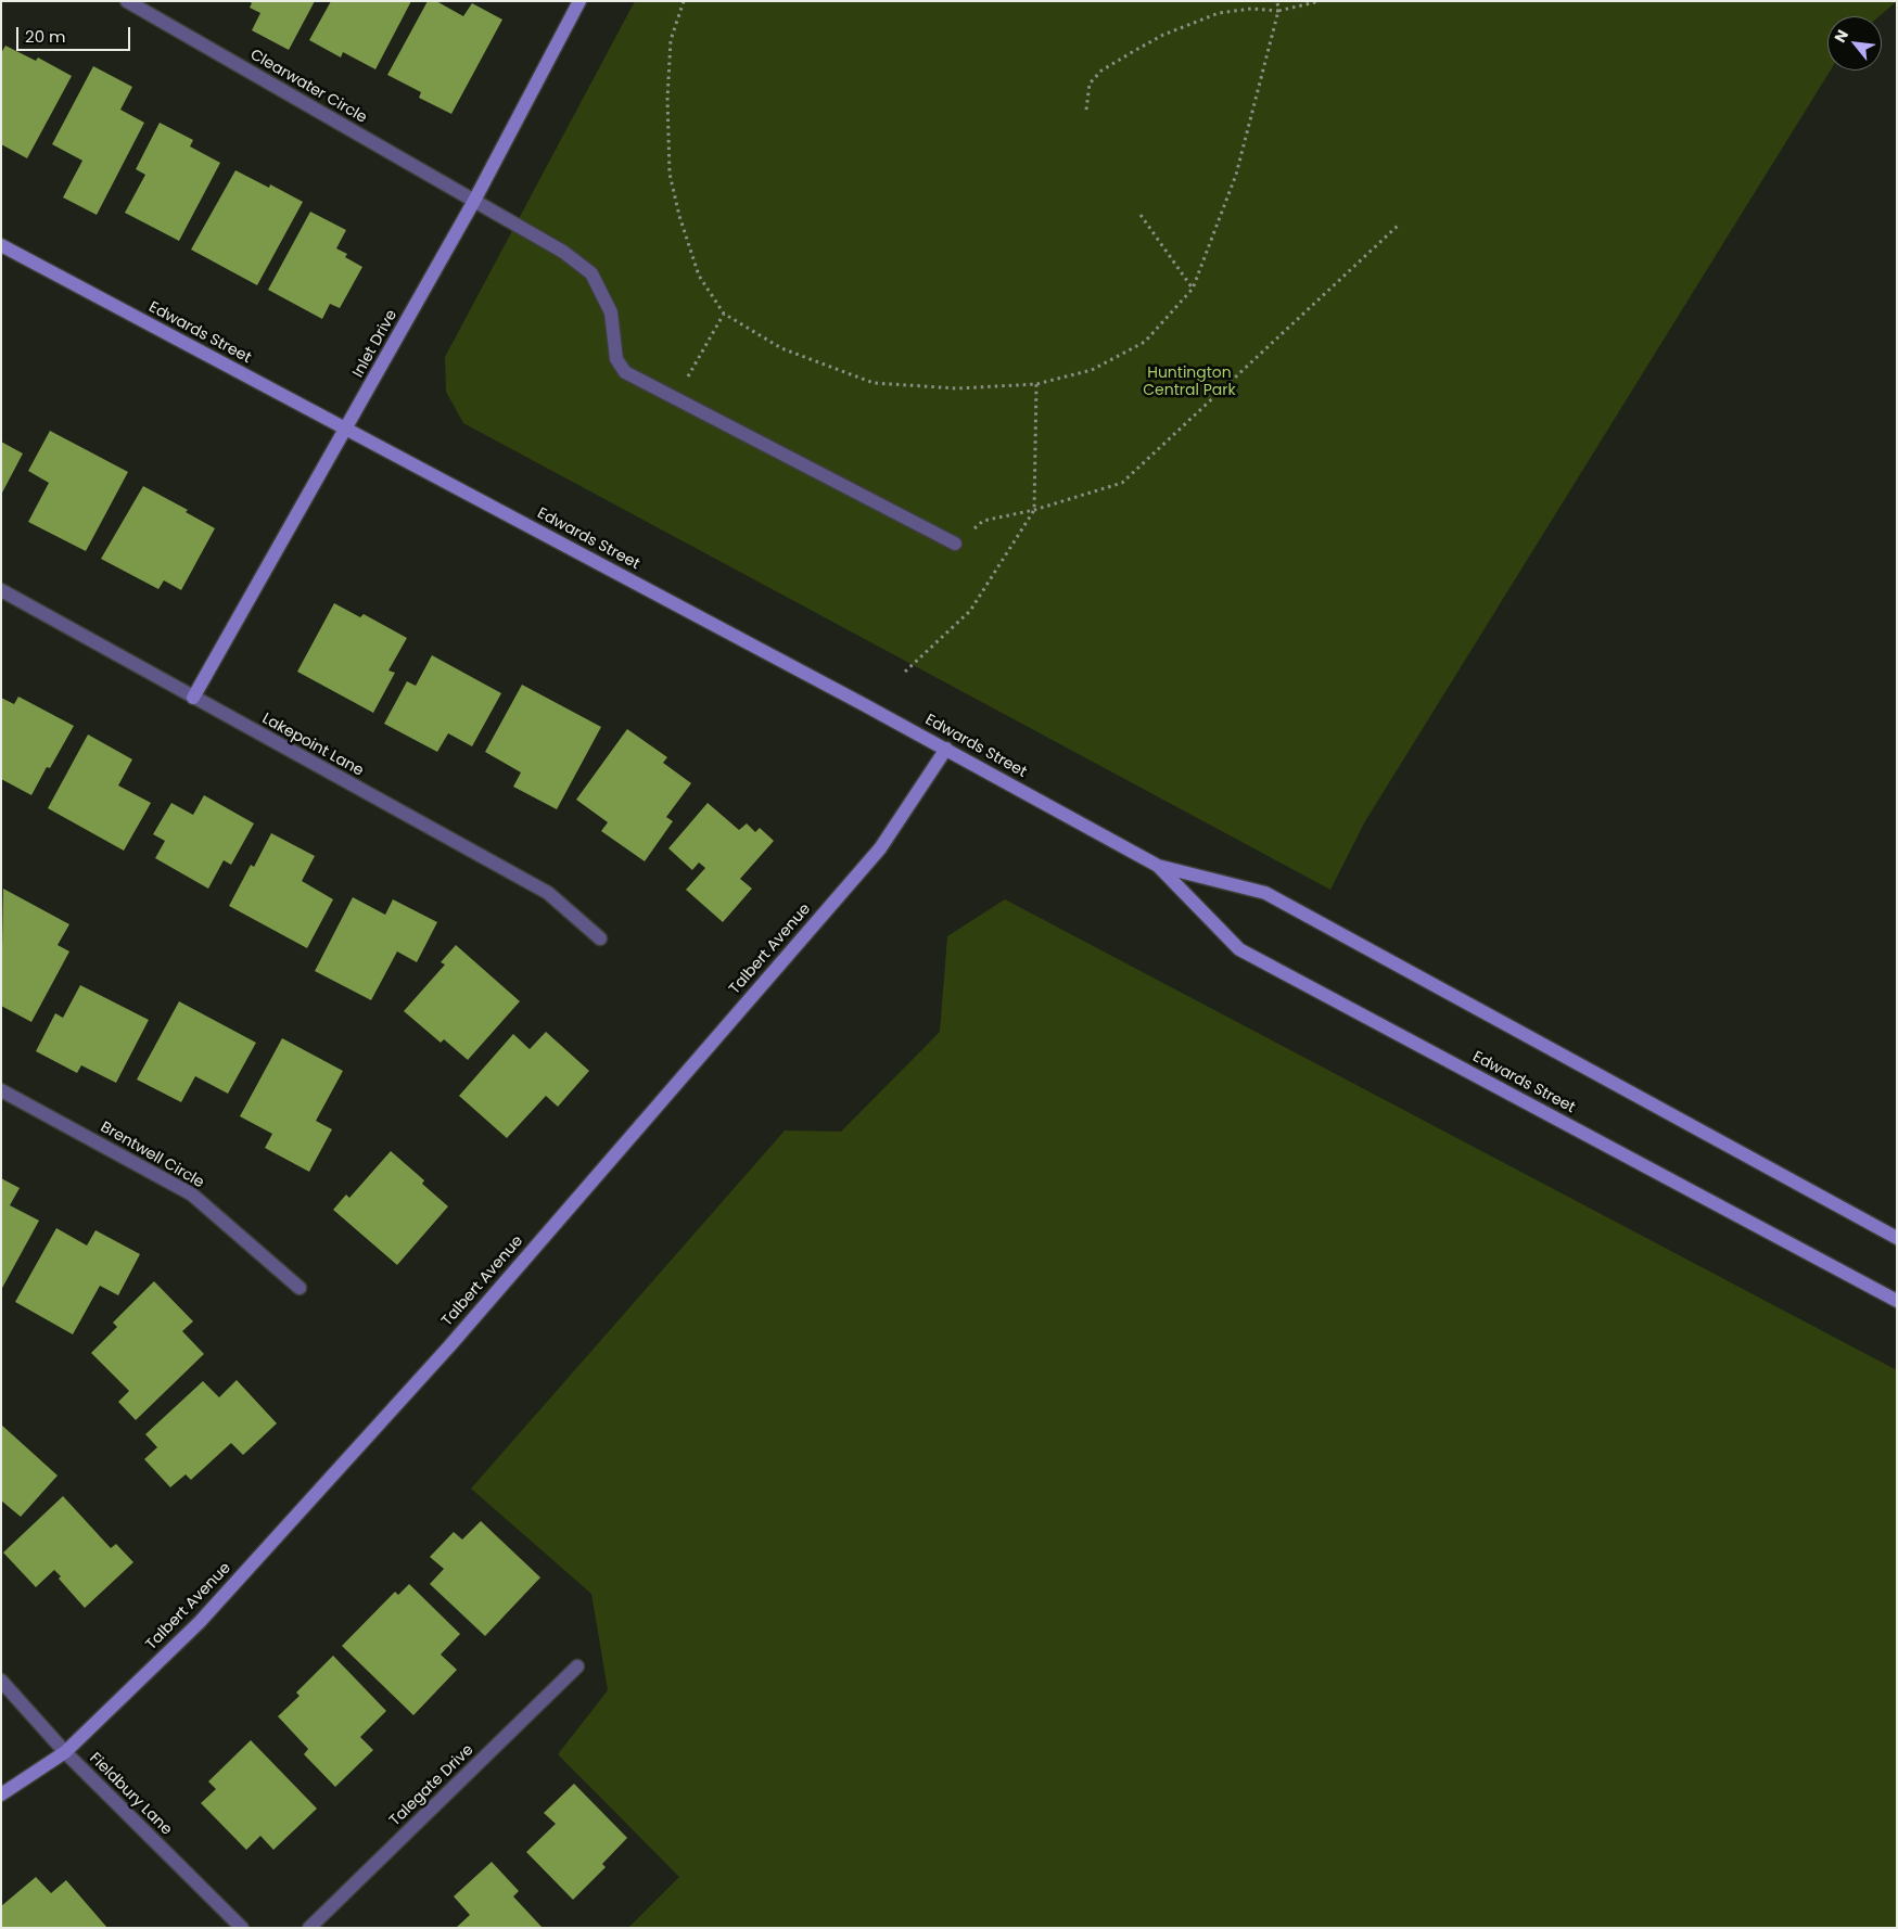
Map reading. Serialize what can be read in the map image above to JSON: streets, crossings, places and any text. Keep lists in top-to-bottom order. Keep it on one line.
{"streets":{"main road":["Edwards Street","Inlet Drive","Talbert Avenue"],"street":["Clearwater Circle","Lakepoint Lane","Brentwell Circle","Talegate Drive","Fieldbury Lane"]},"crossings":[["Clearwater Circle","Inlet Drive"],["Edwards Street","Inlet Drive"],["Edwards Street","Talbert Avenue"],["Inlet Drive","Lakepoint Lane"],["Talbert Avenue","Fieldbury Lane"]],"parks":["Huntington Central Park"],"scale_bar":"20 m","north":"top left"}
